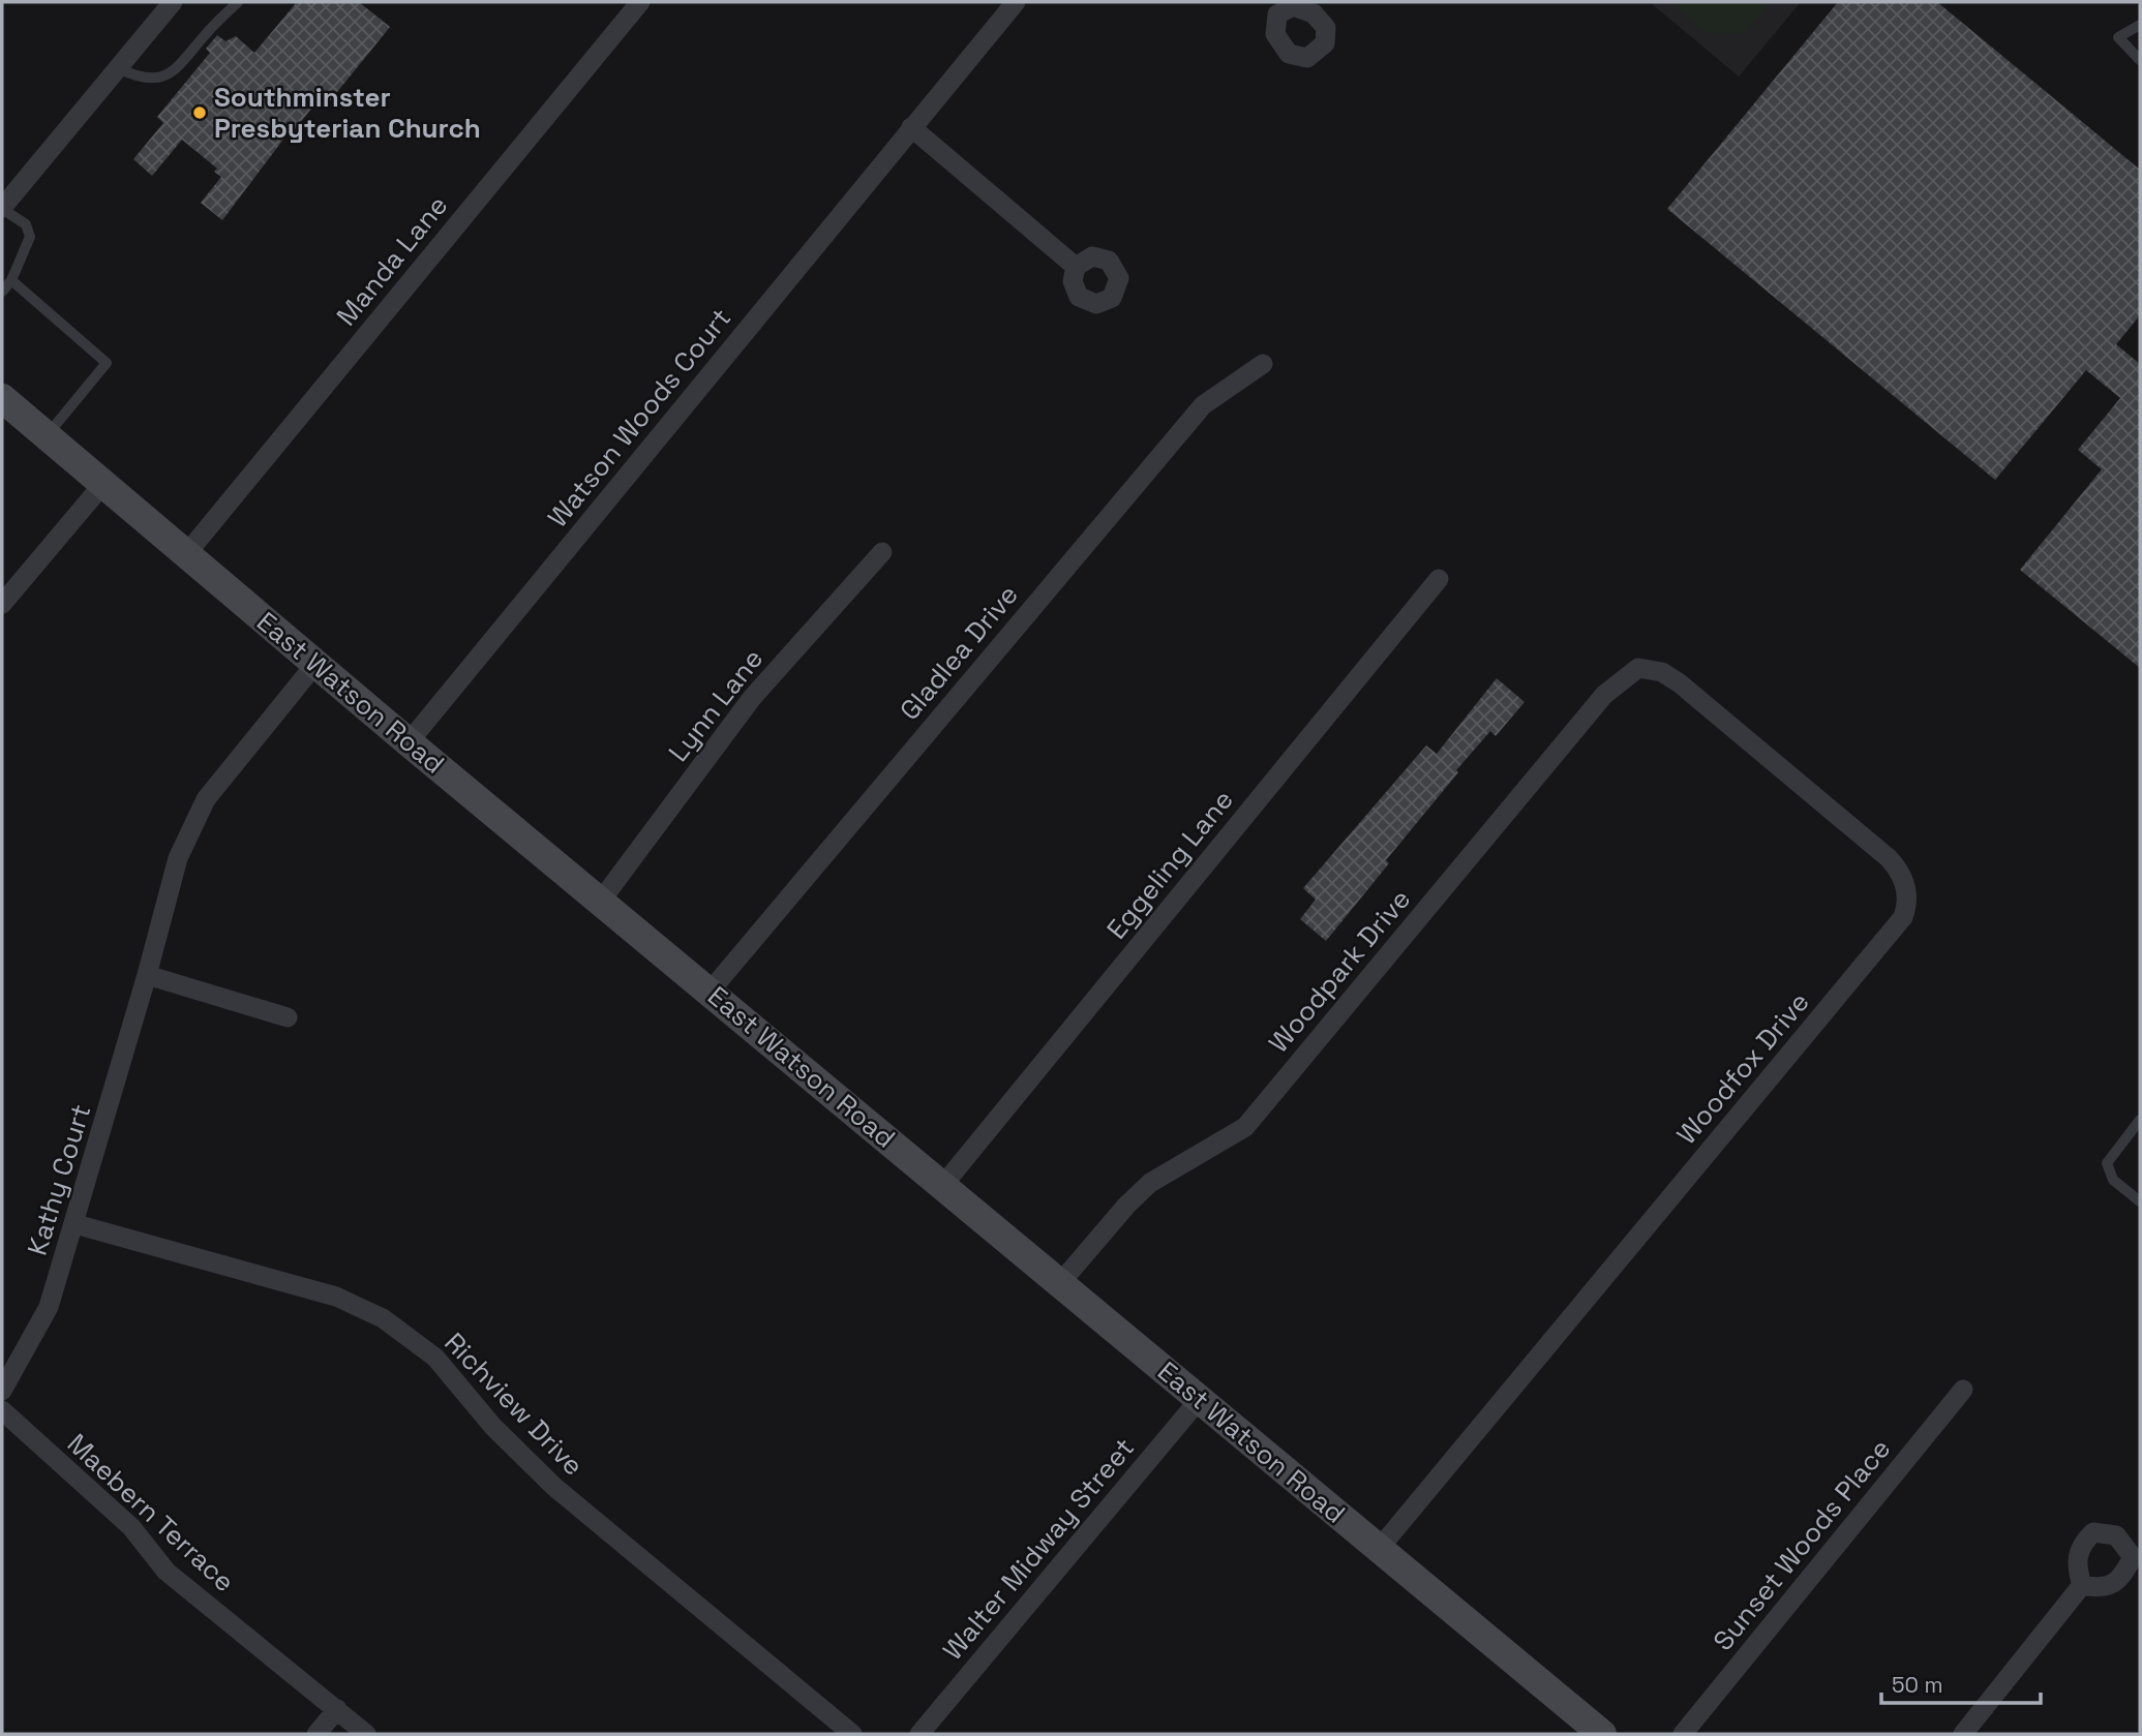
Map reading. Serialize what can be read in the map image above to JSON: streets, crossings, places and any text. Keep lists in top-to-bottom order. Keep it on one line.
{"streets":{"street":["Manda Lane","Watson Woods Court","Gladlea Drive","East Watson Road","Lynn Lane","Eggeling Lane","Woodpark Drive","Woodfox Drive","Kathy Court","Richview Drive","Maebern Terrace","Sunset Woods Place","Walter Midway Street"]},"crossings":[["Manda Lane","East Watson Road"],["Watson Woods Court","East Watson Road"],["Gladlea Drive","East Watson Road"],["East Watson Road","Lynn Lane"],["East Watson Road","Eggeling Lane"],["East Watson Road","Woodpark Drive"],["East Watson Road","Woodfox Drive"],["East Watson Road","Kathy Court"],["East Watson Road","Walter Midway Street"],["Woodpark Drive","Woodfox Drive"],["Kathy Court","Richview Drive"]],"places":["Southminster Presbyterian Church"],"scale_bar":"50 m"}
